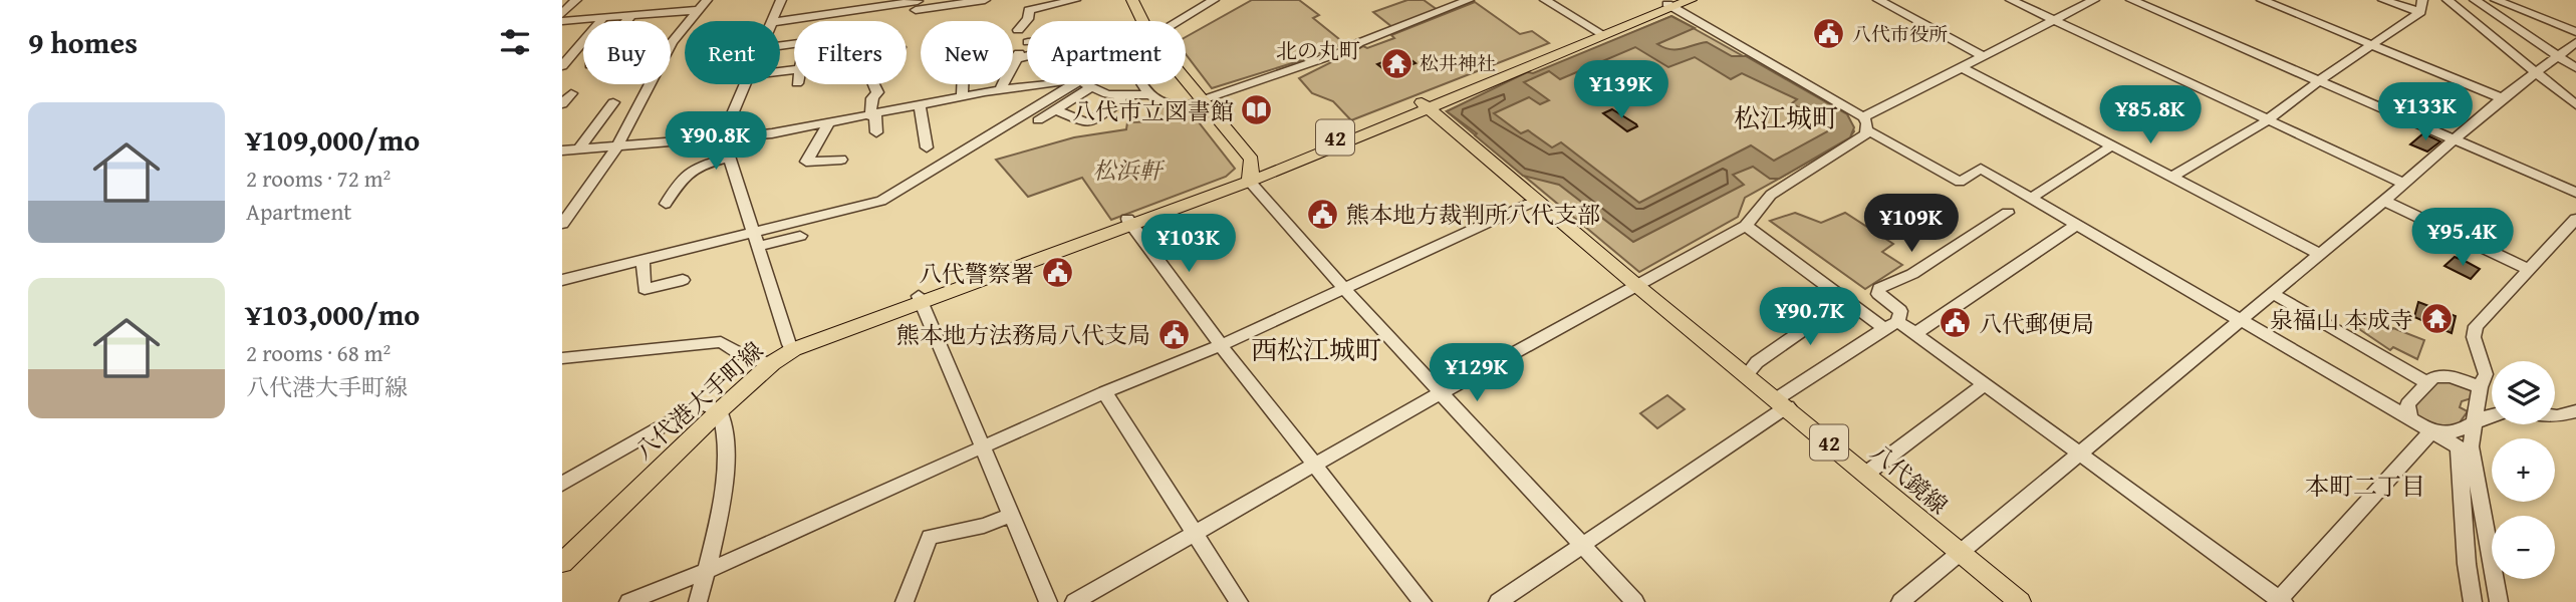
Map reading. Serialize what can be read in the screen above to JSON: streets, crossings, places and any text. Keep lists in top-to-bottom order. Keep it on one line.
{"streets":{"main road":["42","八代港大手町線","八代鏡線"]},"crossings":[["42","八代港大手町線"],["42","八代鏡線"]],"districts":["北の丸町","松江城町","西松江城町","本町二丁目"],"parks":["松浜軒"],"places":{"public building":["八代市役所","熊本地方裁判所八代支部","八代警察署","八代郵便局","熊本地方法務局八代支局"],"temple":["松井神社","泉福山 本成寺"],"library":["八代市立図書館"]},"page":{"heading":"9 homes","chip":["Buy","Rent","Filters","New","Apartment"],"price":["¥139K","¥133K","¥85.8K","¥90.8K","¥109K","¥95.4K","¥103K","¥90.7K","¥129K"],"list":[{"name":"¥109,000/mo","note":"2 rooms · 72 m² · Apartment"},{"name":"¥103,000/mo","note":"2 rooms · 68 m² · 八代港大手町線"}],"map_buttons":["+","−"]}}
